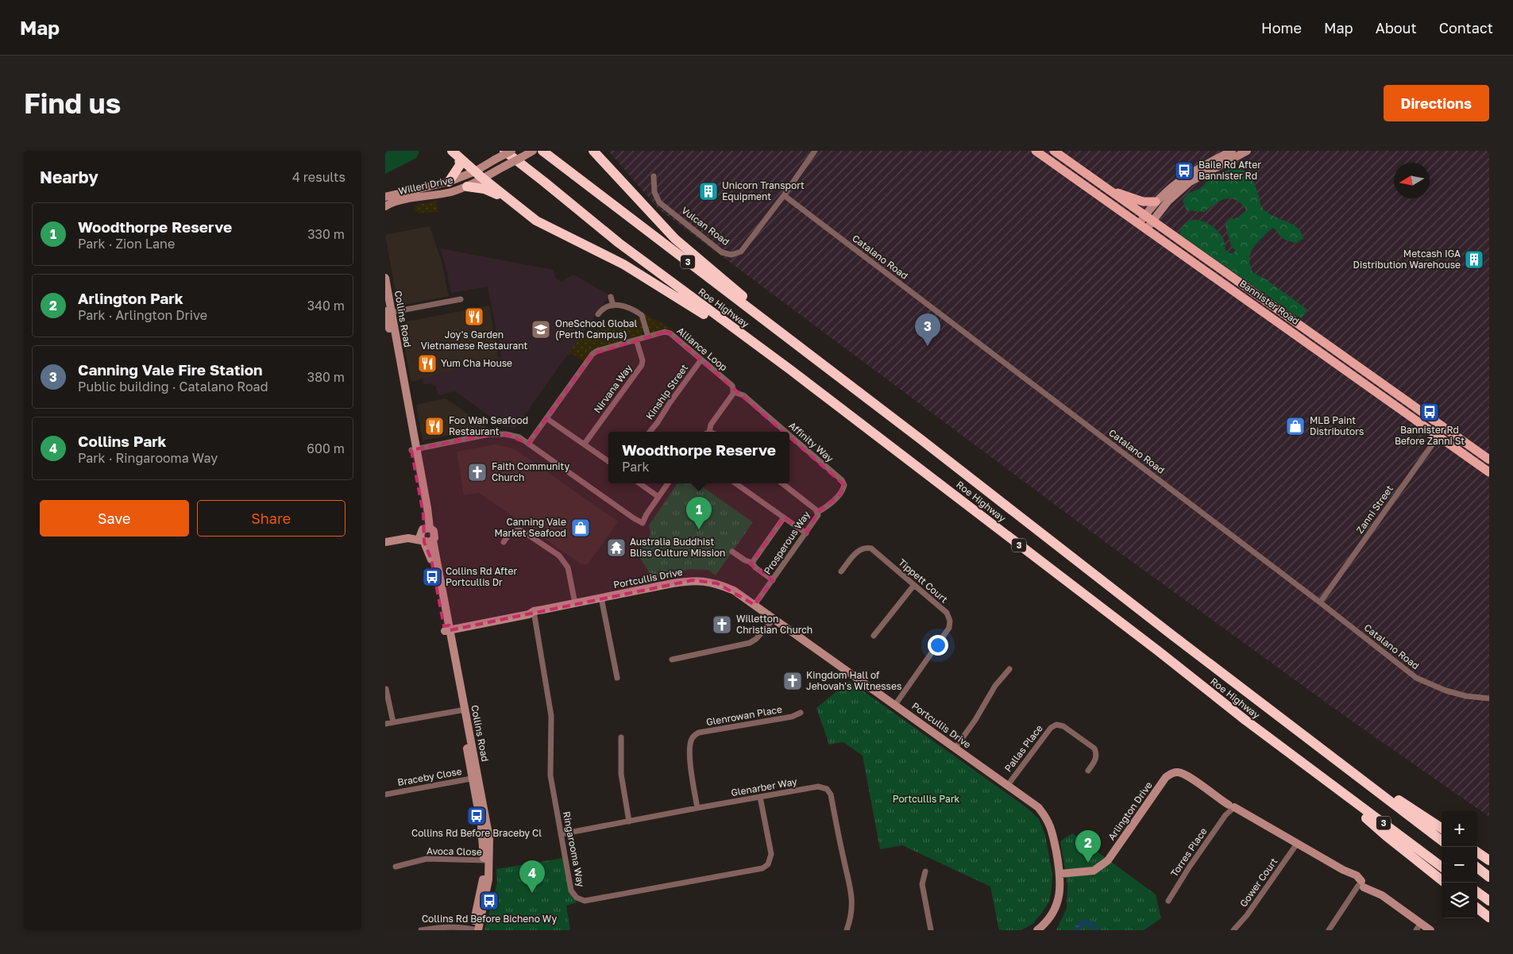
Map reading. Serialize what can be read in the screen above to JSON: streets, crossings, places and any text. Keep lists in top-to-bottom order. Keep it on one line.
{"streets":{"highway":["3","Roe Highway"],"main road":["Bannister Road"],"street":["Willeri Drive","Vulcan Road","Catalano Road","Collins Road","Alliance Loop","Nirvana Way","Kinship Street","Affinity Way","Zanni Street","Prosperous Way","Portcullis Drive","Tippett Court","Glenrowan Place","Pallas Place","Braceby Close","Glenarber Way","Arlington Drive","Ringarooma Way","Avoca Close","Torres Place","Gower Court"]},"crossings":[["Vulcan Road","Catalano Road"],["Catalano Road","Zanni Street"],["Bannister Road","Zanni Street"],["Collins Road","Portcullis Drive"],["Collins Road","Braceby Close"],["Collins Road","Avoca Close"],["Alliance Loop","Nirvana Way"],["Alliance Loop","Kinship Street"],["Alliance Loop","Affinity Way"],["Affinity Way","Prosperous Way"],["Prosperous Way","Portcullis Drive"],["Portcullis Drive","Tippett Court"],["Portcullis Drive","Pallas Place"],["Portcullis Drive","Arlington Drive"],["Portcullis Drive","Ringarooma Way"],["Glenrowan Place","Glenarber Way"],["Glenarber Way","Ringarooma Way"],["Arlington Drive","Torres Place"],["Arlington Drive","Gower Court"]],"parks":["Portcullis Park"],"places":{"bus stop":["Baile Rd After Bannister Rd","Bannister Rd Before Zanni St","Collins Rd After Portcullis Dr","Collins Rd Before Braceby Cl","Collins Rd Before Bicheno Wy"],"building":["Unicorn Transport Equipment","Metcash IGA Distribution Warehouse"],"restaurant":["Joy's Garden Vietnamese Restaurant","Yum Cha House","Foo Wah Seafood Restaurant"],"school or university":["OneSchool Global (Perth Campus)"],"shop":["MLB Paint Distributors","Canning Vale Market Seafood"],"church":["Faith Community Church","Willetton Christian Church","Kingdom Hall of Jehovah's Witnesses"],"temple":["Australia Buddhist Bliss Culture Mission"]},"north":"left","page":{"header":"Map","nav":["Home","Map","About","Contact"],"buttons":["Directions",["Save","Share"]],"title":"Find us","heading":["Nearby","4 results"],"list":[{"mark":"1","name":"Woodthorpe Reserve","note":"Park · Zion Lane","value":"330 m"},{"mark":"2","name":"Arlington Park","note":"Park · Arlington Drive","value":"340 m"},{"mark":"3","name":"Canning Vale Fire Station","note":"Public building · Catalano Road","value":"380 m"},{"mark":"4","name":"Collins Park","note":"Park · Ringarooma Way","value":"600 m"}],"pins":["3","1","2","4"],"popup":["Woodthorpe Reserve","Park"],"map_buttons":["+","−"]}}
